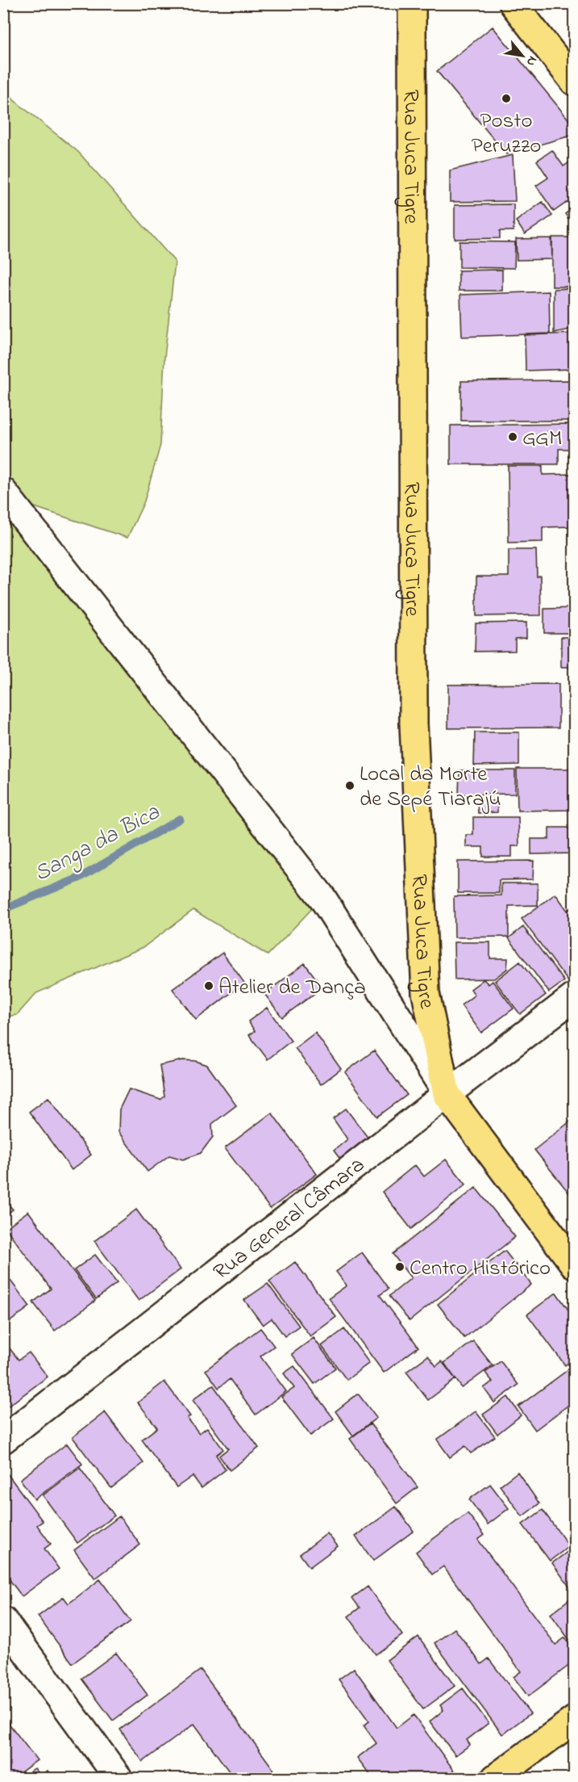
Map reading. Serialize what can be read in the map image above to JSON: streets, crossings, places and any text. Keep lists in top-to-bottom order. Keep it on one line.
{"streets":{"main road":["Rua Juca Tigre"],"street":["Rua General Câmara"]},"crossings":[["Rua Juca Tigre","Rua General Câmara"]],"water":["Sanga da Bica"],"places":["Posto Peruzzo","GGM","Local da Morte de Sepé Tiarajú","Atelier de Dança","Centro Histórico"],"north":"bottom right"}
